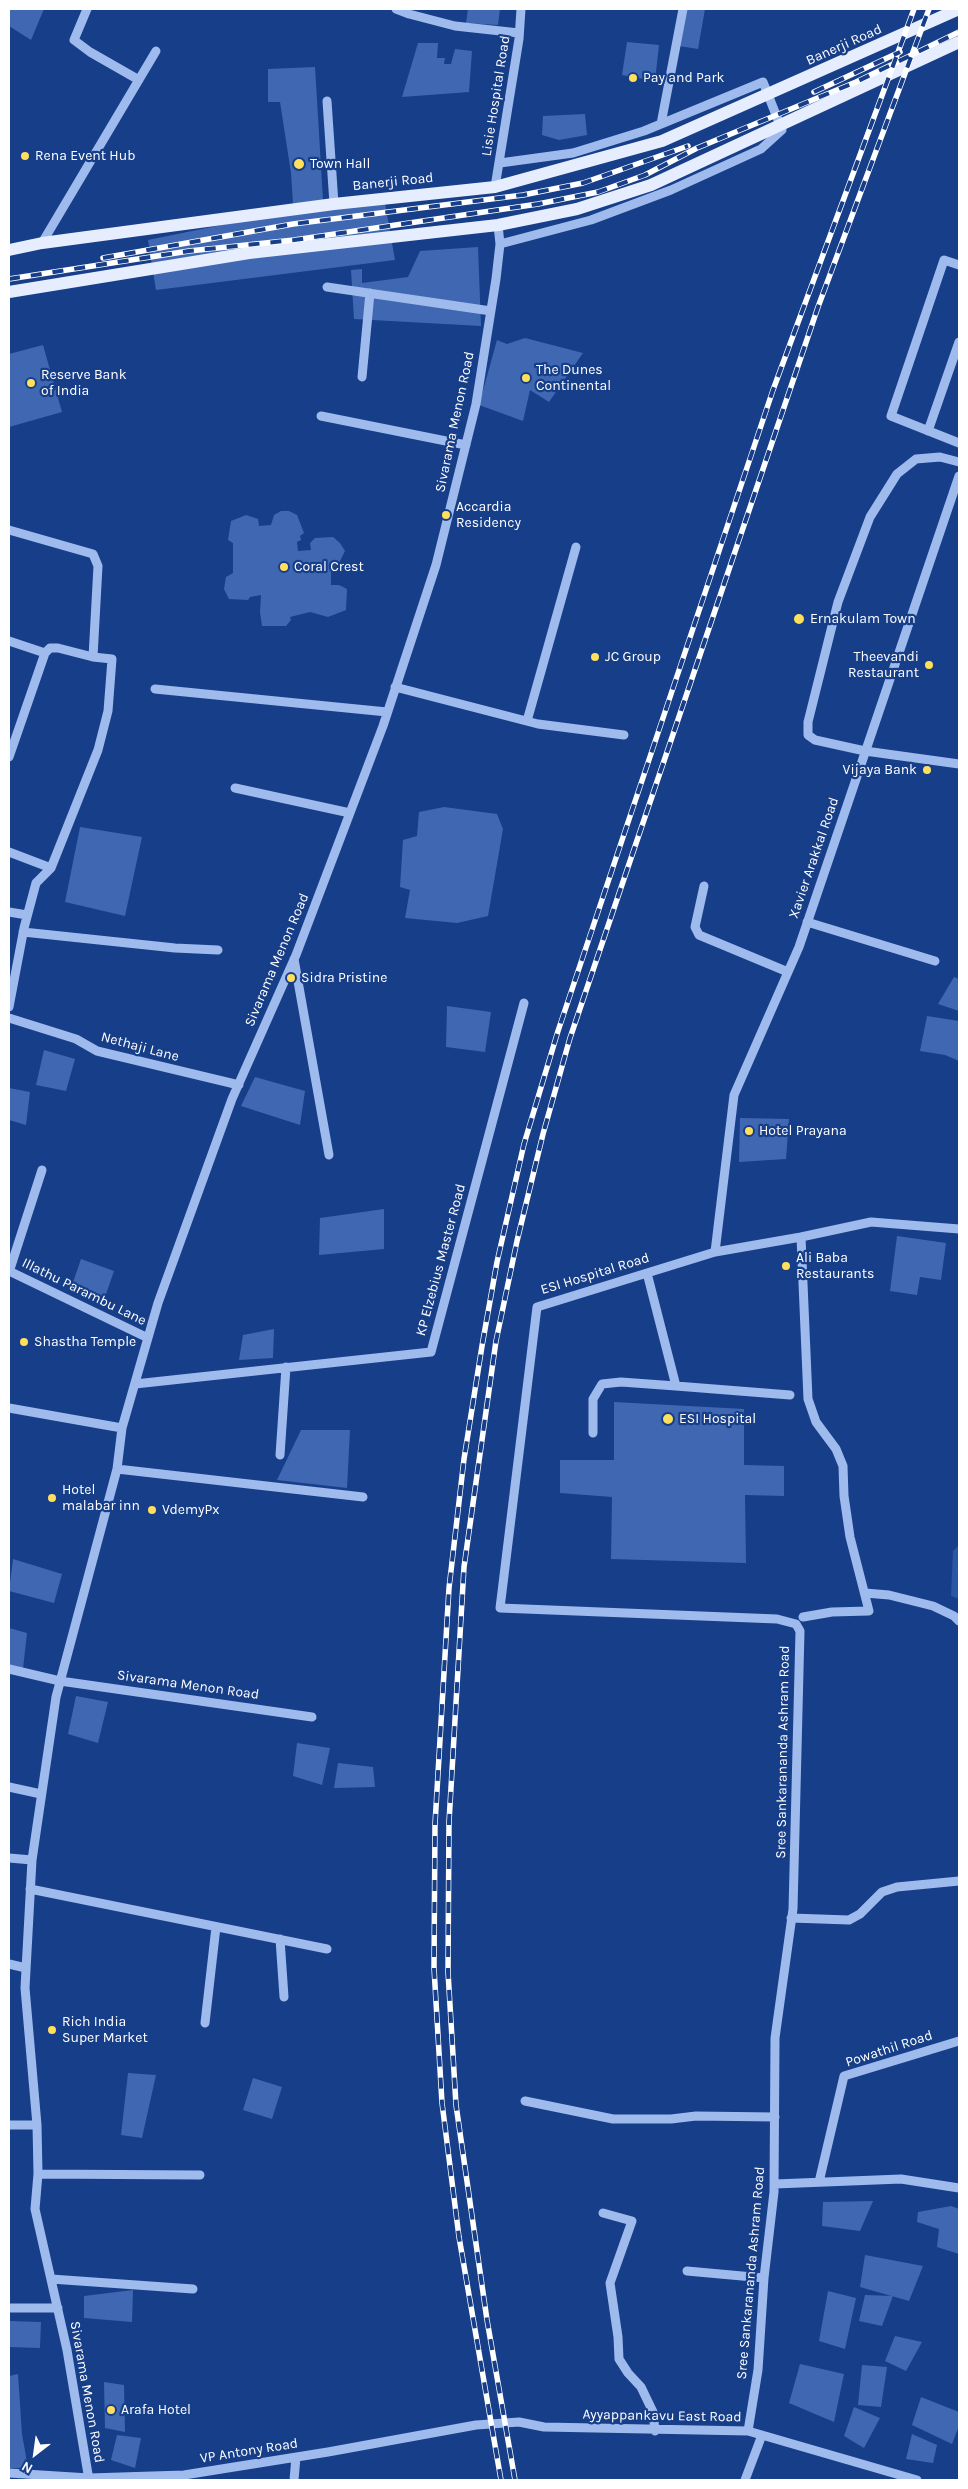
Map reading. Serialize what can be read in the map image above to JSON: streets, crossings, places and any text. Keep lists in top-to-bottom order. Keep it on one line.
{"streets":{"main road":["Banerji Road"],"street":["Lisie Hospital Road","Sivarama Menon Road","Xavier Arakkal Road","Nethaji Lane","KP Elzebius Master Road","ESI Hospital Road","Illathu Parambu Lane","Sree Sankarananda Ashram Road","Powathil Road","Ayyappankavu East Road","VP Antony Road"]},"crossings":[["Banerji Road","Lisie Hospital Road"],["Sivarama Menon Road","Nethaji Lane"],["Sivarama Menon Road","KP Elzebius Master Road"],["Sivarama Menon Road","Illathu Parambu Lane"],["Sivarama Menon Road","VP Antony Road"],["Xavier Arakkal Road","ESI Hospital Road"],["ESI Hospital Road","Sree Sankarananda Ashram Road"],["Sree Sankarananda Ashram Road","Ayyappankavu East Road"],["Ayyappankavu East Road","VP Antony Road"]],"places":["Pay and Park","Rena Event Hub","Town Hall","The Dunes Continental","Reserve Bank of India","Accardia Residency","Coral Crest","Ernakulam Town","JC Group","Theevandi Restaurant","Vijaya Bank","Sidra Pristine","Hotel Prayana","Ali Baba Restaurants","Shastha Temple","ESI Hospital","Hotel malabar inn","VdemyPx","Rich India Super Market","Arafa Hotel"],"north":"bottom left"}
